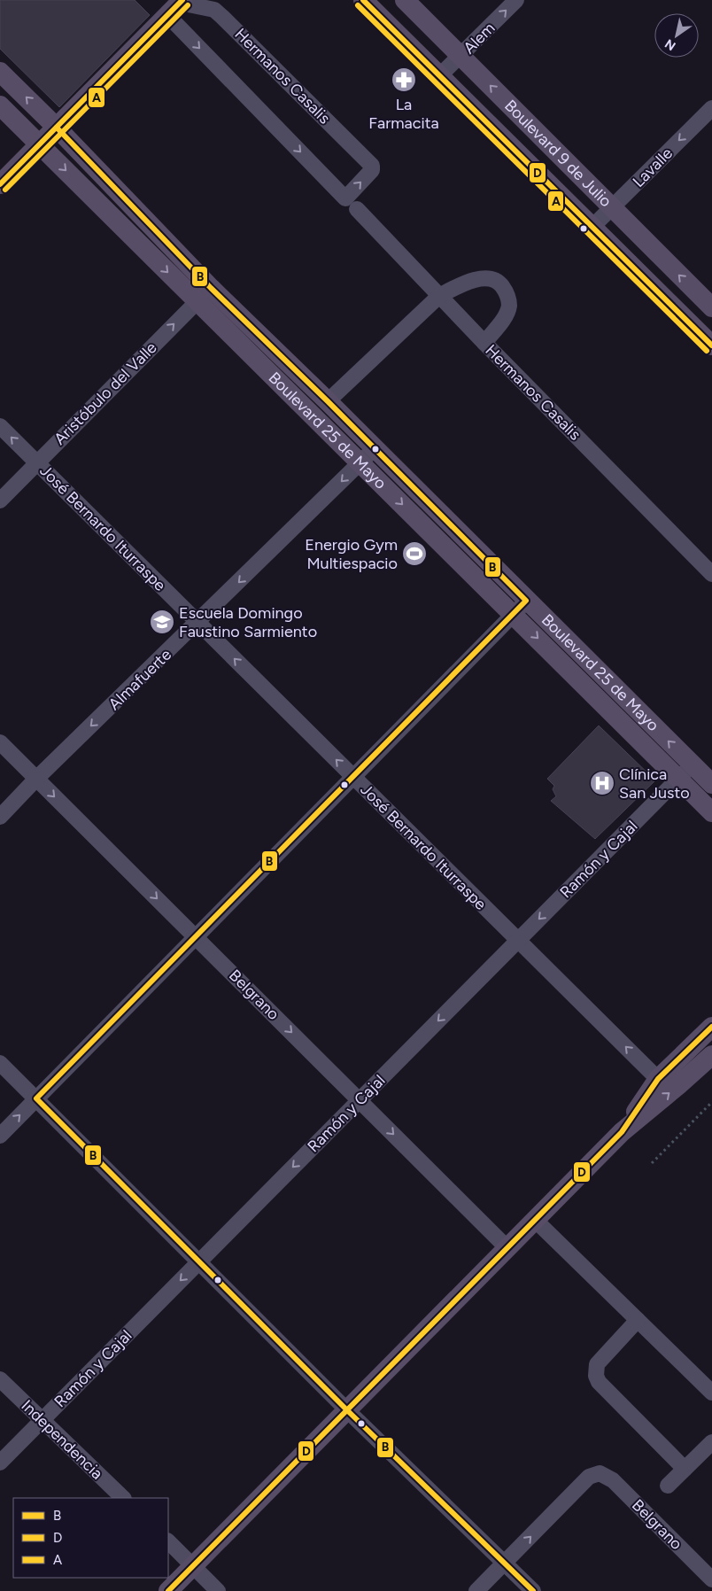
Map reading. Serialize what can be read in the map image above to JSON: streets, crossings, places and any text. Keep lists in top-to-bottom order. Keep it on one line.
{"streets":{"main road":["Boulevard 9 de Julio","Boulevard 25 de Mayo"],"street":["Alem","Hermanos Casalis","Lavalle","Aristóbulo del Valle","José Bernardo Iturraspe","Almafuerte","Ramón y Cajal","Belgrano","Independencia"]},"crossings":[["Alem","Boulevard 9 de Julio"],["Boulevard 9 de Julio","Lavalle"],["Aristóbulo del Valle","Boulevard 25 de Mayo"],["Aristóbulo del Valle","José Bernardo Iturraspe"],["Boulevard 25 de Mayo","Almafuerte"],["Boulevard 25 de Mayo","Ramón y Cajal"],["José Bernardo Iturraspe","Almafuerte"],["José Bernardo Iturraspe","Ramón y Cajal"],["Almafuerte","Belgrano"],["Ramón y Cajal","Belgrano"],["Ramón y Cajal","Independencia"]],"one_way":["Alem","Lavalle","Aristóbulo del Valle","José Bernardo Iturraspe","Almafuerte","Ramón y Cajal","Belgrano"],"places":{"pharmacy":["La Farmacita"],"sports":["Energio Gym Multiespacio"],"school or university":["Escuela Domingo Faustino Sarmiento"],"hospital":["Clínica San Justo"]},"lines":["transit line B","transit line D","transit line A"],"legend":["B","D","A"],"north":"bottom left"}
